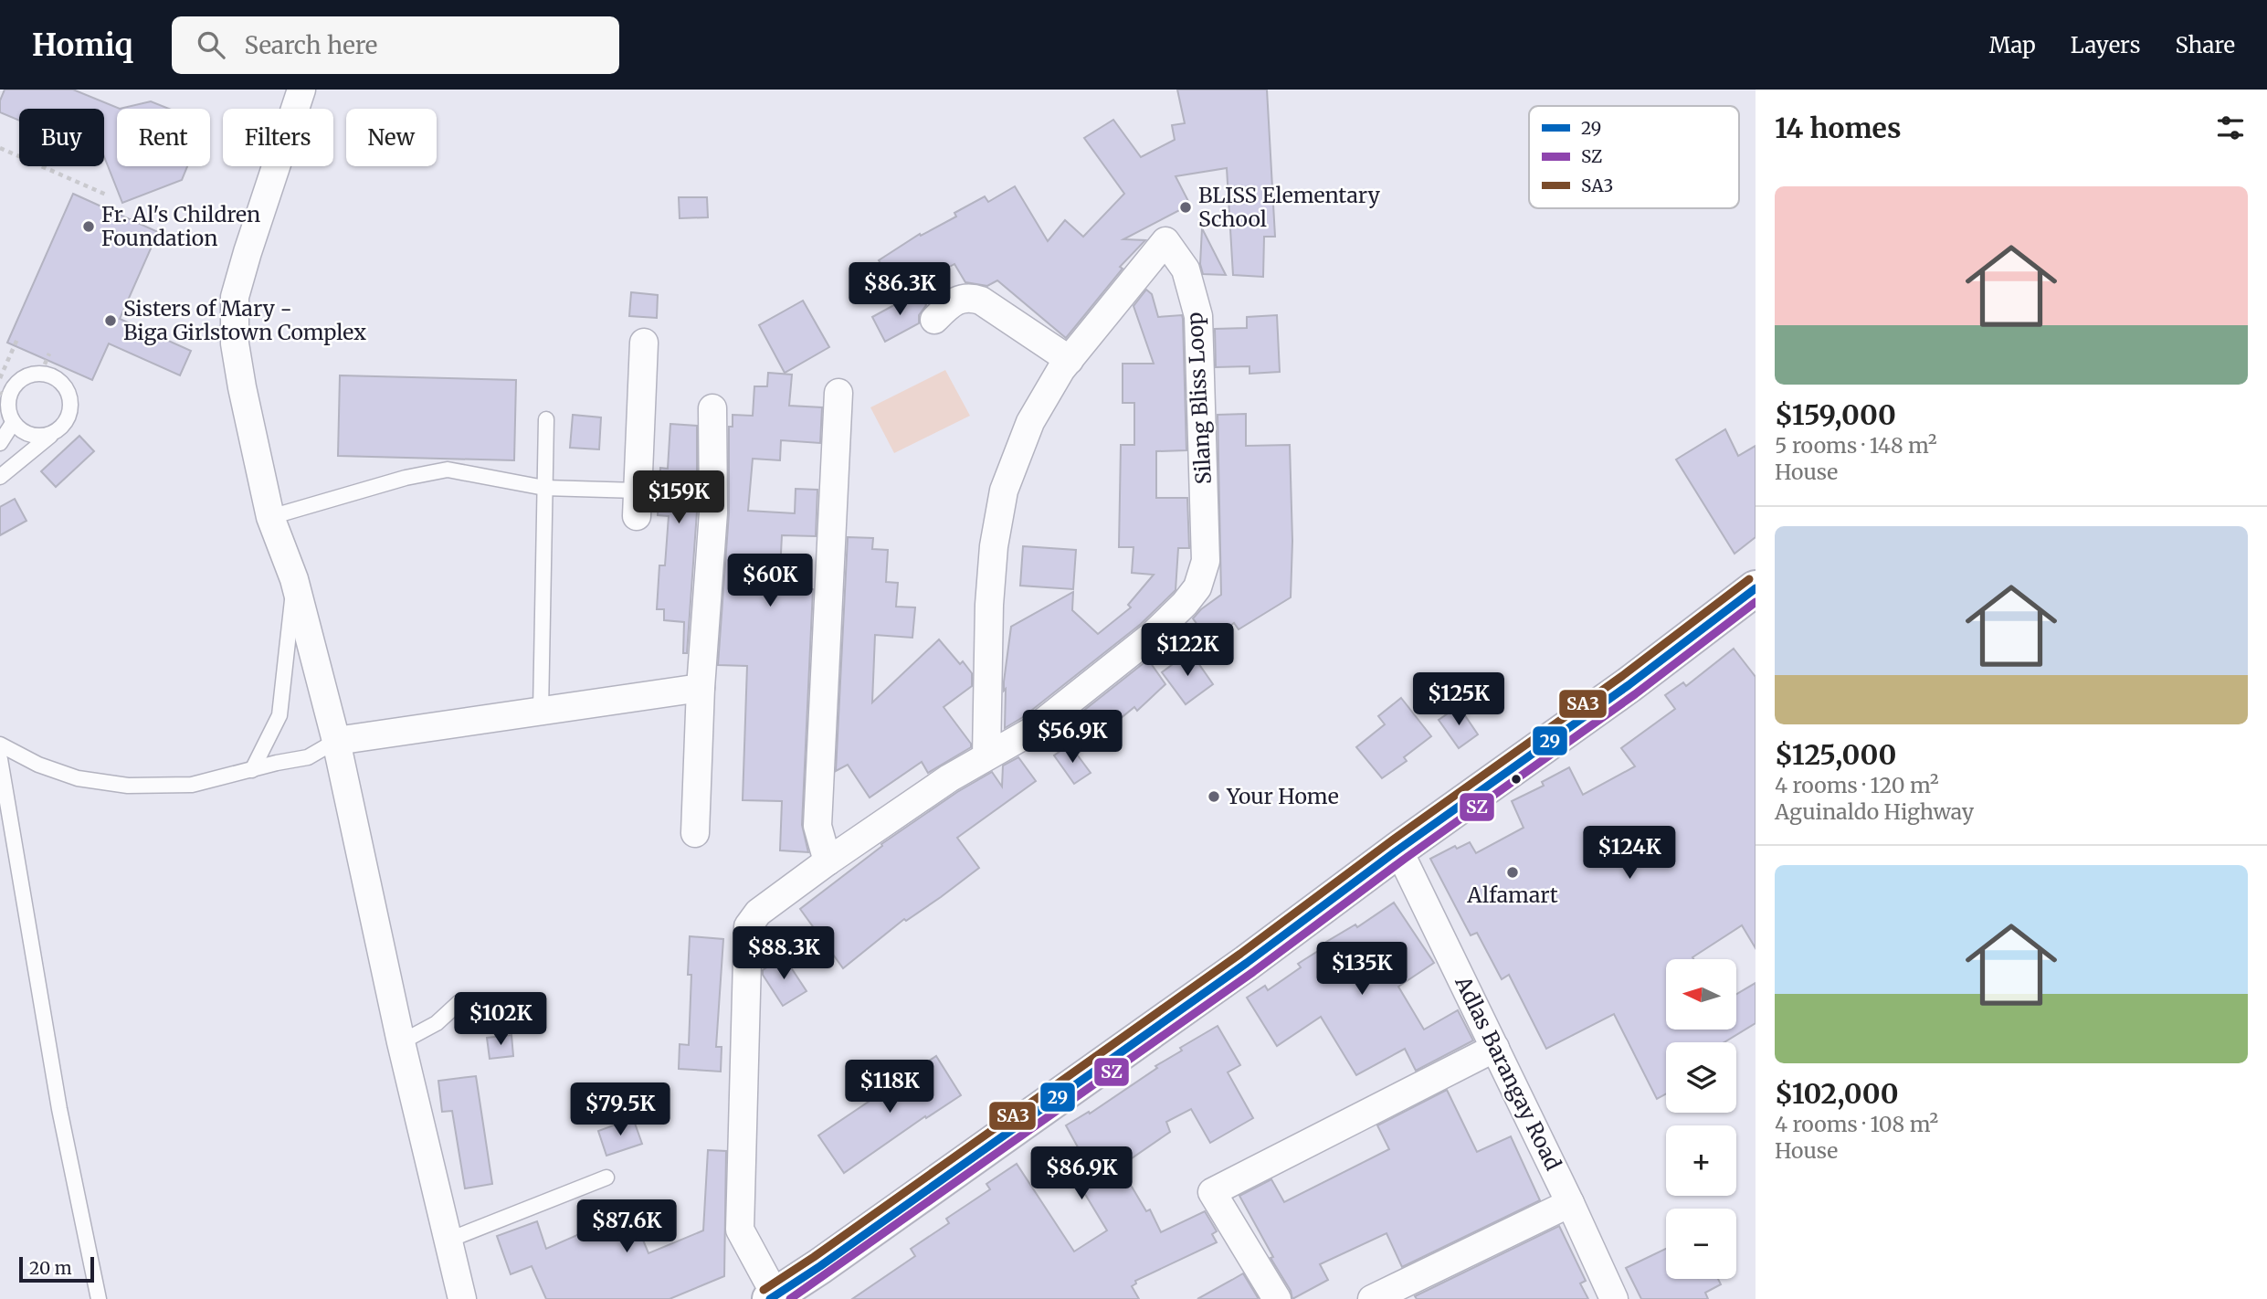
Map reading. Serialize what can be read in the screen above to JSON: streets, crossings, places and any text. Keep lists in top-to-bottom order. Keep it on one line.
{"streets":{"street":["Silang Bliss Loop","Adlas Barangay Road"]},"places":["BLISS Elementary School","Fr. Al's Children Foundation","Sisters of Mary - Biga Girlstown Complex","Your Home","Alfamart"],"lines":["transit line SA3","transit line 29","transit line SZ"],"legend":["29","SZ","SA3"],"scale_bar":"20 m","north":"left","page":{"header":"Homiq","search":"Search here","nav":["Map","Layers","Share"],"heading":"14 homes","chip":["Buy","Rent","Filters","New"],"list":[{"name":"$159,000","note":"5 rooms · 148 m² · House"},{"name":"$125,000","note":"4 rooms · 120 m² · Aguinaldo Highway"},{"name":"$102,000","note":"4 rooms · 108 m² · House"}],"price":["$86.3K","$159K","$60K","$122K","$125K","$56.9K","$124K","$88.3K","$135K","$102K","$118K","$79.5K","$86.9K","$87.6K"],"map_buttons":["+","−"],"scale":"20 m"}}
